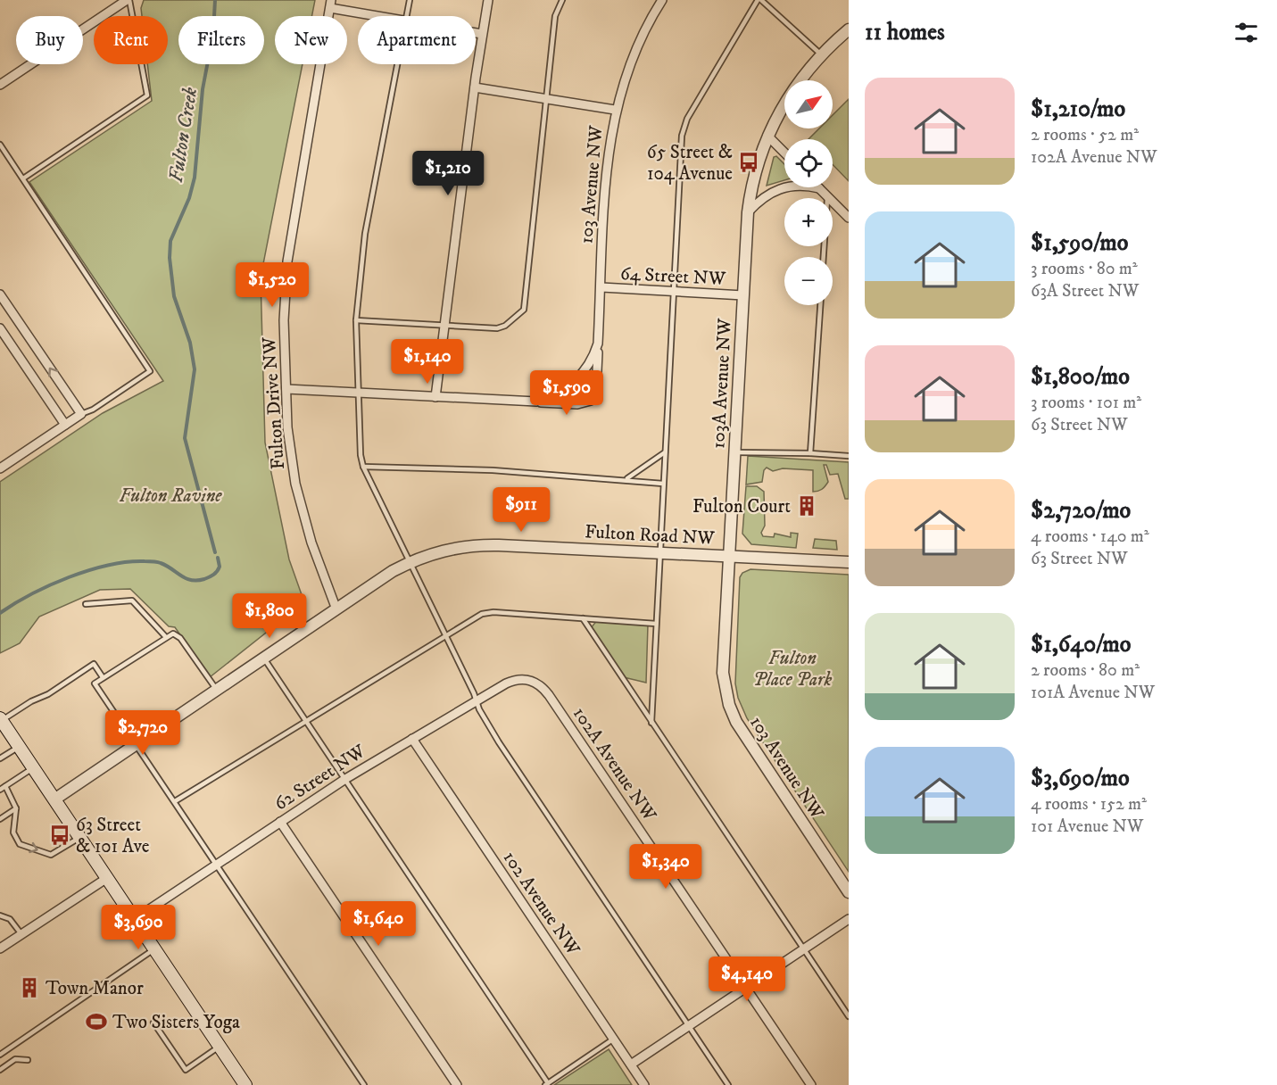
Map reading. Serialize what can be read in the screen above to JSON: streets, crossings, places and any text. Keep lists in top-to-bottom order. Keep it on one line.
{"streets":{"street":["103 Avenue NW","64 Street NW","103A Avenue NW","Fulton Drive NW","Fulton Road NW","102A Avenue NW","62 Street NW","102 Avenue NW"]},"crossings":[["103 Avenue NW","64 Street NW"],["103 Avenue NW","103A Avenue NW"],["103 Avenue NW","Fulton Road NW"],["64 Street NW","103A Avenue NW"],["103A Avenue NW","Fulton Road NW"],["Fulton Drive NW","Fulton Road NW"],["102A Avenue NW","62 Street NW"],["62 Street NW","102 Avenue NW"]],"water":["Fulton Creek"],"parks":["Fulton Ravine","Fulton Place Park"],"places":{"bus stop":["65 Street & 104 Avenue","63 Street & 101 Ave"],"building":["Fulton Court","Town Manor"],"sports":["Two Sisters Yoga"]},"north":"top right","page":{"heading":"11 homes","chip":["Buy","Rent","Filters","New","Apartment"],"list":[{"name":"$1,210/mo","note":"2 rooms · 52 m² · 102A Avenue NW"},{"name":"$1,590/mo","note":"3 rooms · 80 m² · 63A Street NW"},{"name":"$1,800/mo","note":"3 rooms · 101 m² · 63 Street NW"},{"name":"$2,720/mo","note":"4 rooms · 140 m² · 63 Street NW"},{"name":"$1,640/mo","note":"2 rooms · 80 m² · 101A Avenue NW"},{"name":"$3,690/mo","note":"4 rooms · 152 m² · 101 Avenue NW"}],"map_buttons":["+","−"],"price":["$1,210","$1,520","$1,140","$1,590","$911","$1,800","$2,720","$1,340","$1,640","$3,690","$4,140"]}}
